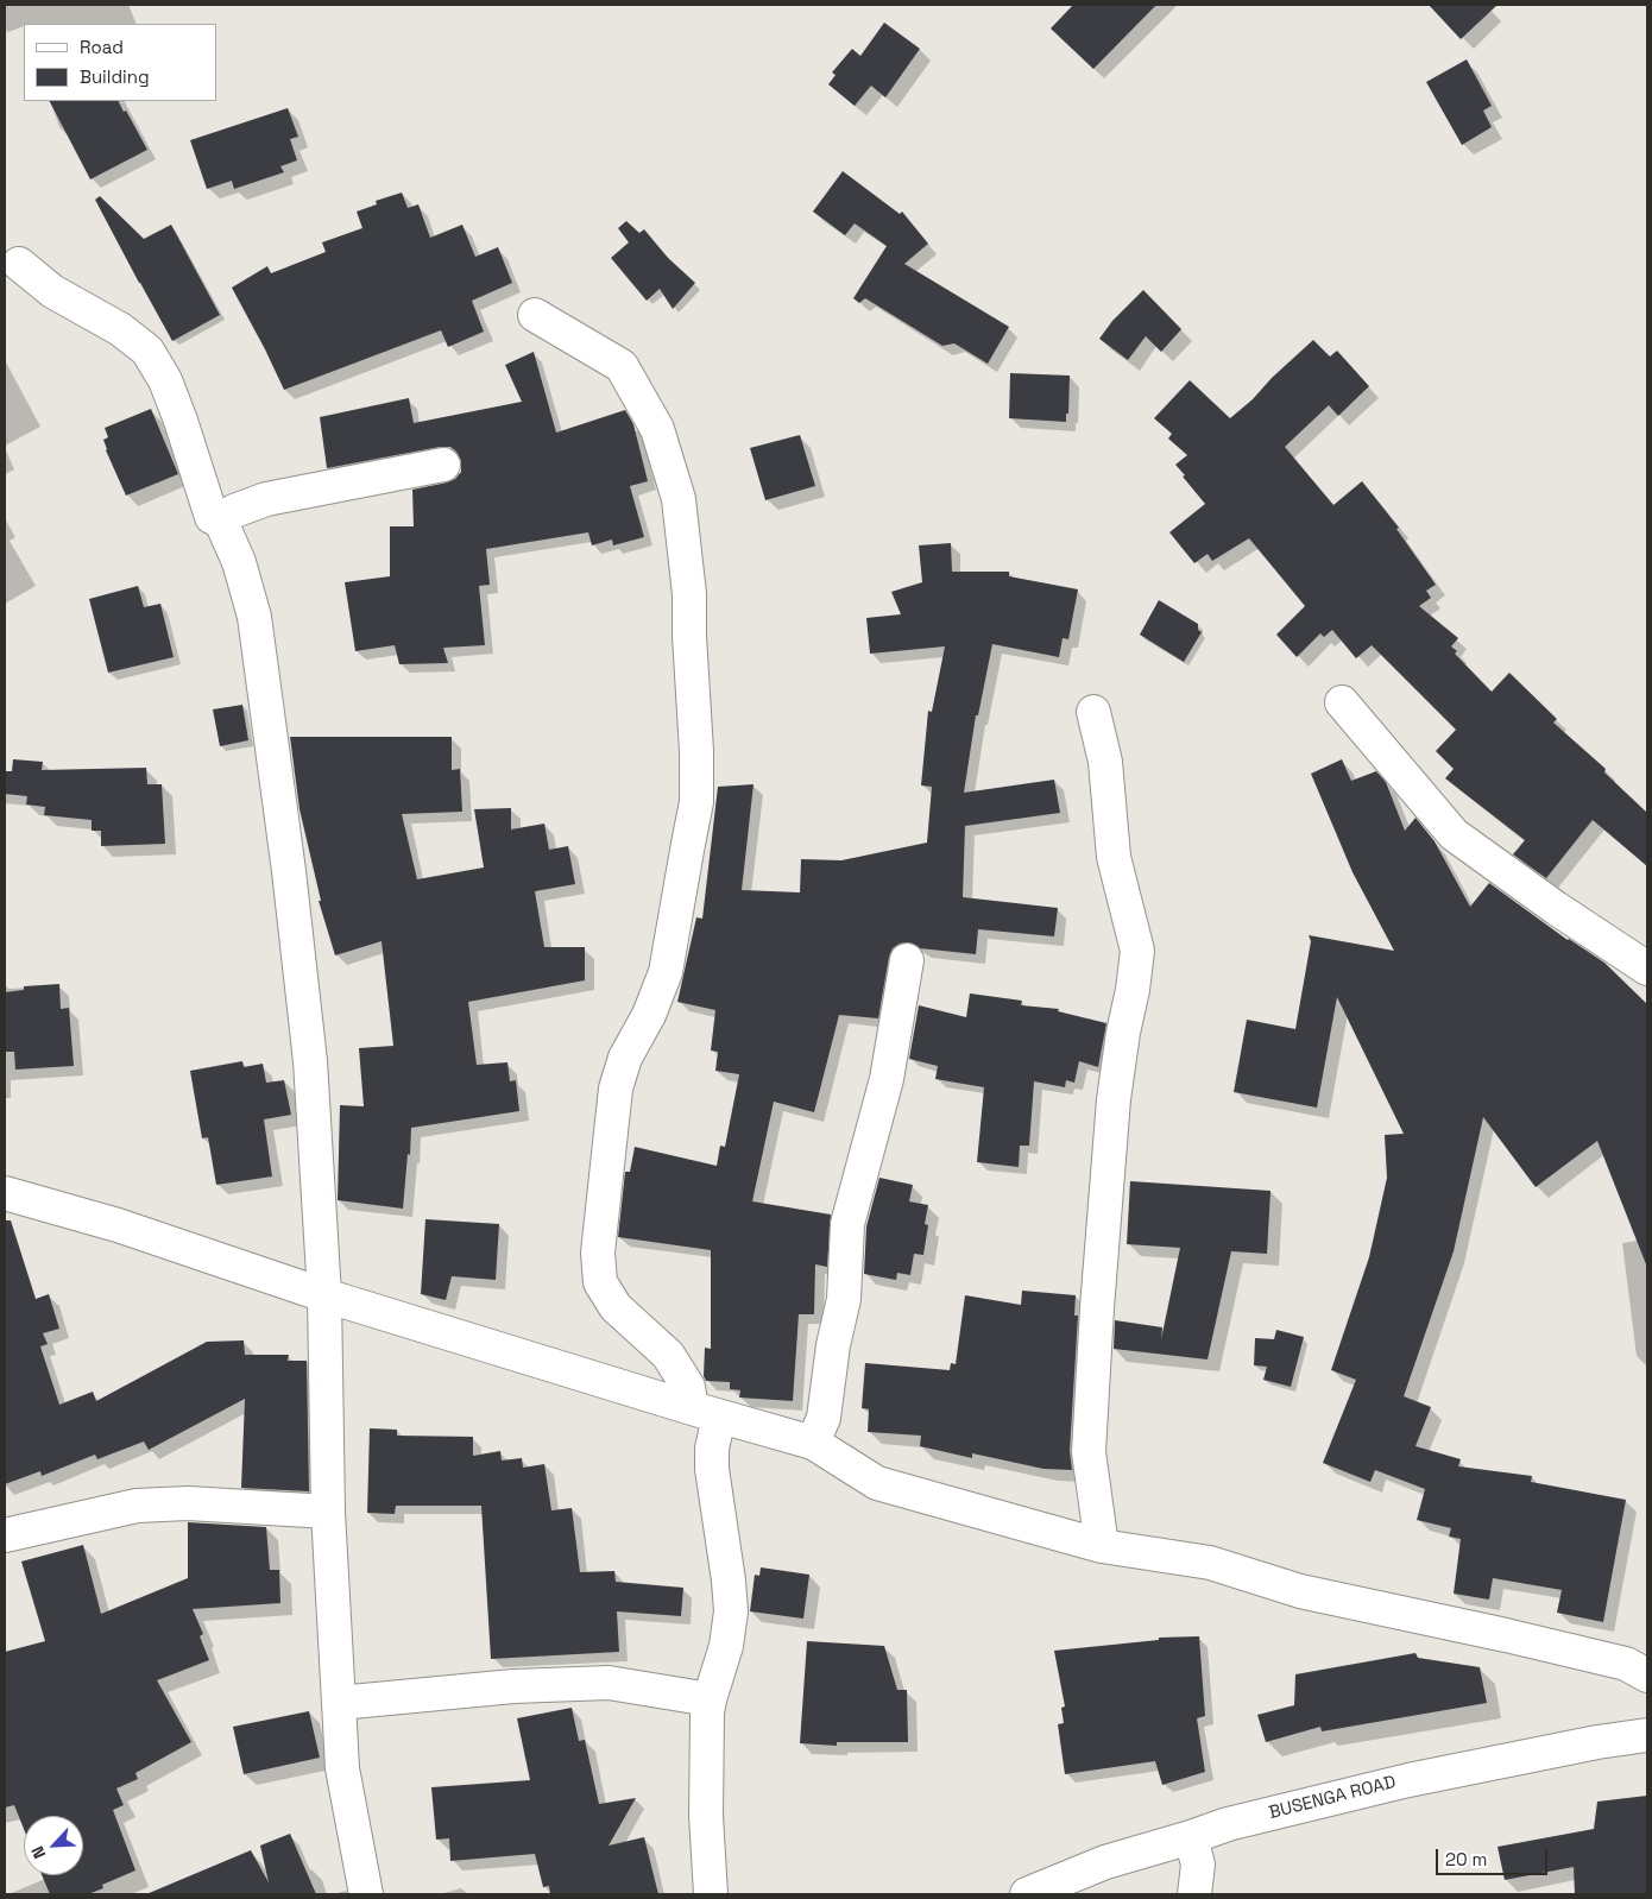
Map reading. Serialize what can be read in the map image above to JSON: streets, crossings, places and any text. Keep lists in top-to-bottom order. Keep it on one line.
{"streets":{"street":["BUSENGA ROAD"]},"legend":["Road","Building"],"scale_bar":"20 m","north":"bottom left"}
